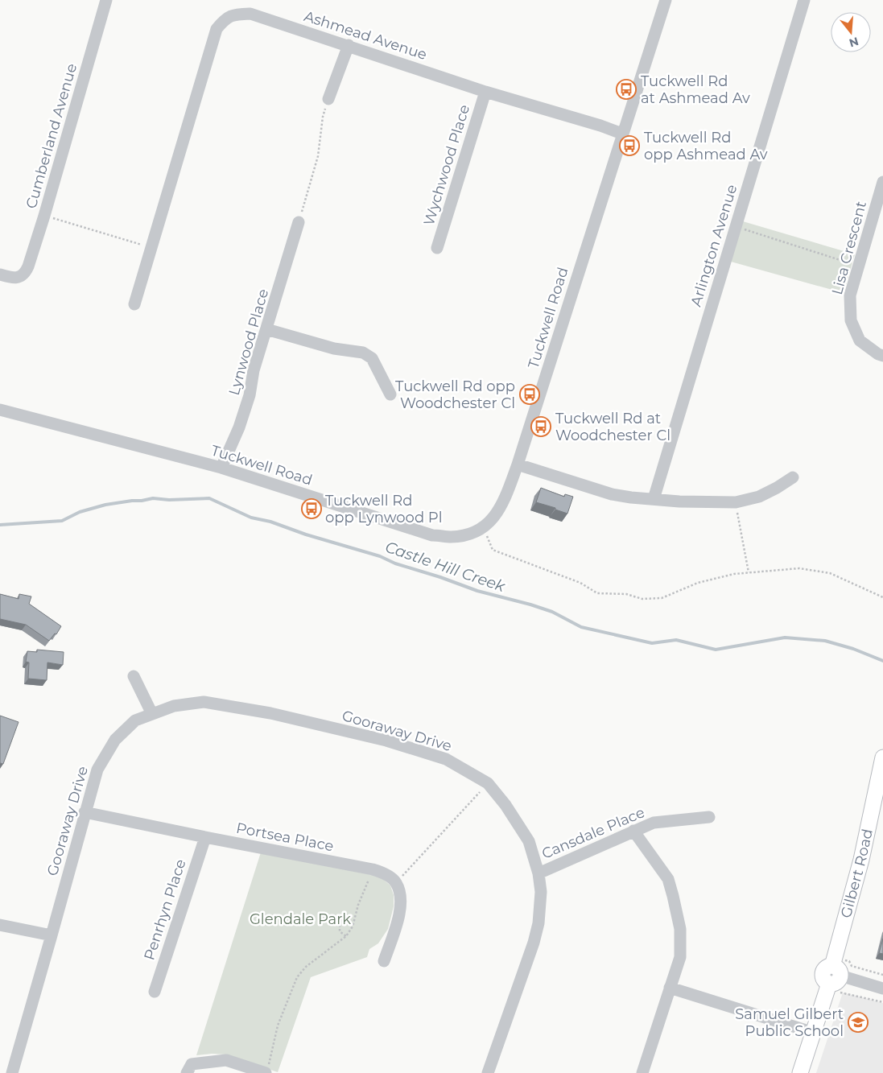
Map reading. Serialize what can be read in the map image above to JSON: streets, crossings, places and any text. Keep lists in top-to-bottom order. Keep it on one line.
{"streets":{"main road":["Gilbert Road"],"street":["Ashmead Avenue","Cumberland Avenue","Wychwood Place","Arlington Avenue","Lisa Crescent","Tuckwell Road","Lynwood Place","Gooraway Drive","Cansdale Place","Portsea Place","Penrhyn Place"]},"crossings":[["Ashmead Avenue","Wychwood Place"],["Ashmead Avenue","Tuckwell Road"],["Tuckwell Road","Lynwood Place"],["Gooraway Drive","Cansdale Place"],["Gooraway Drive","Portsea Place"],["Portsea Place","Penrhyn Place"]],"water":["Castle Hill Creek"],"parks":["Glendale Park"],"places":{"bus stop":["Tuckwell Rd at Ashmead Av","Tuckwell Rd opp Ashmead Av","Tuckwell Rd opp Woodchester Cl","Tuckwell Rd at Woodchester Cl","Tuckwell Rd opp Lynwood Pl"],"school or university":["Samuel Gilbert Public School"]},"north":"bottom"}
